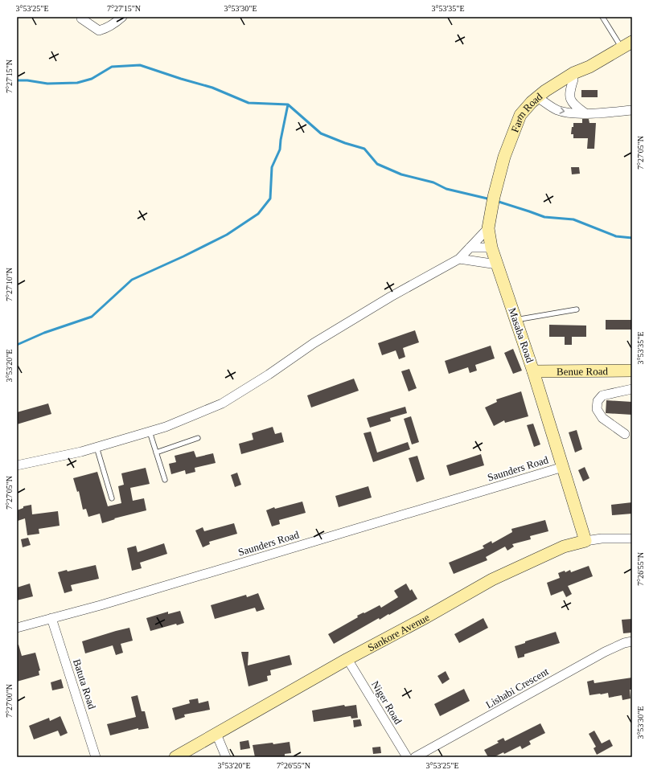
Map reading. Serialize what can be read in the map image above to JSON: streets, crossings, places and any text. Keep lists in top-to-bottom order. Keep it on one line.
{"streets":{"street":["Farm Road","Masaba Road","Benue Road","Saunders Road","Sankore Avenue","Batuta Road","Lishabi Crescent","Niger Road"]},"crossings":[["Farm Road","Masaba Road"],["Masaba Road","Benue Road"],["Masaba Road","Saunders Road"],["Masaba Road","Sankore Avenue"],["Saunders Road","Batuta Road"],["Sankore Avenue","Niger Road"]],"coordinates":["3°53'25\"E","7°27'15\"N","3°53'30\"E","3°53'35\"E","7°27'05\"N","7°27'10\"N","3°53'20\"E","7°26'55\"N","7°27'00\"N"]}
